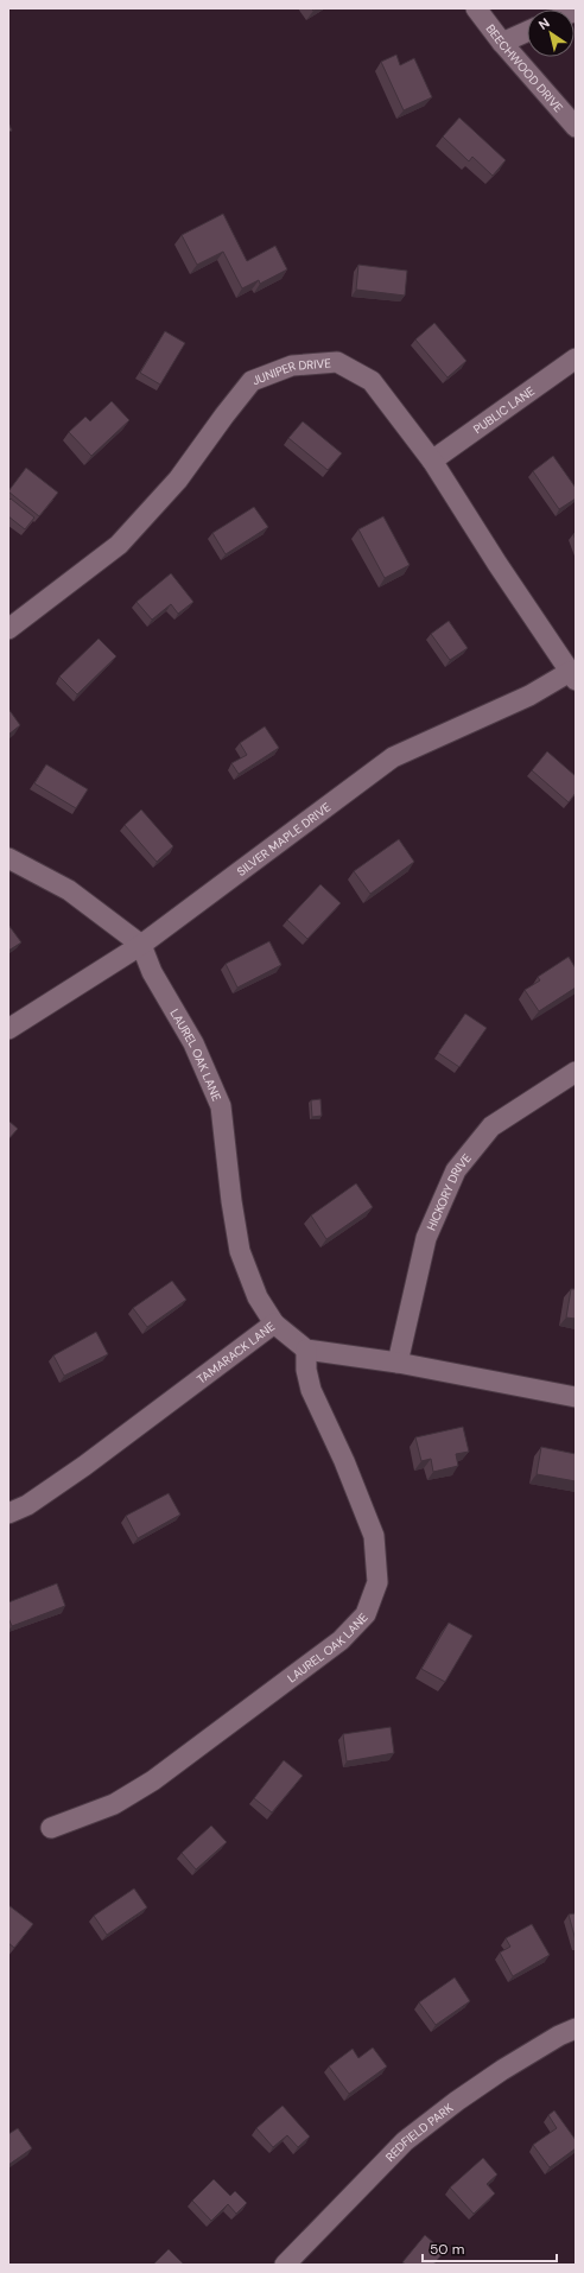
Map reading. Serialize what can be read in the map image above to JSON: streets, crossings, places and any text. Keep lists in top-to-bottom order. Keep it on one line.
{"streets":{"street":["BEECHWOOD DRIVE","JUNIPER DRIVE","PUBLIC LANE","SILVER MAPLE DRIVE","LAUREL OAK LANE","HICKORY DRIVE","TAMARACK LANE","REDFIELD PARK"]},"crossings":[["JUNIPER DRIVE","PUBLIC LANE"],["JUNIPER DRIVE","SILVER MAPLE DRIVE"],["SILVER MAPLE DRIVE","LAUREL OAK LANE"],["LAUREL OAK LANE","TAMARACK LANE"]],"scale_bar":"50 m","north":"top left"}
